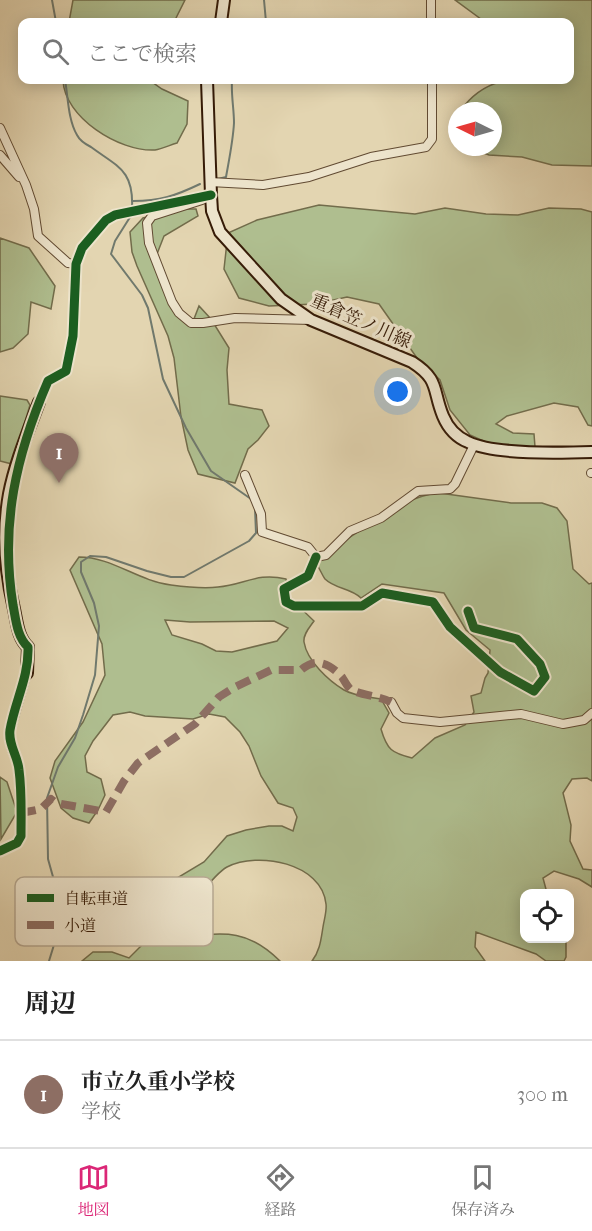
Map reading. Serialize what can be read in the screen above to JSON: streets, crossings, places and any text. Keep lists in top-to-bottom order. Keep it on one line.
{"streets":{"main road":["重倉笠ノ川線"]},"legend":["自転車道","小道"],"north":"left","page":{"search":"ここで検索","pins":"1","heading":"周辺","list":[{"mark":"1","name":"市立久重小学校","note":"学校","value":"300 m"}],"nav":["地図","経路","保存済み"]}}
